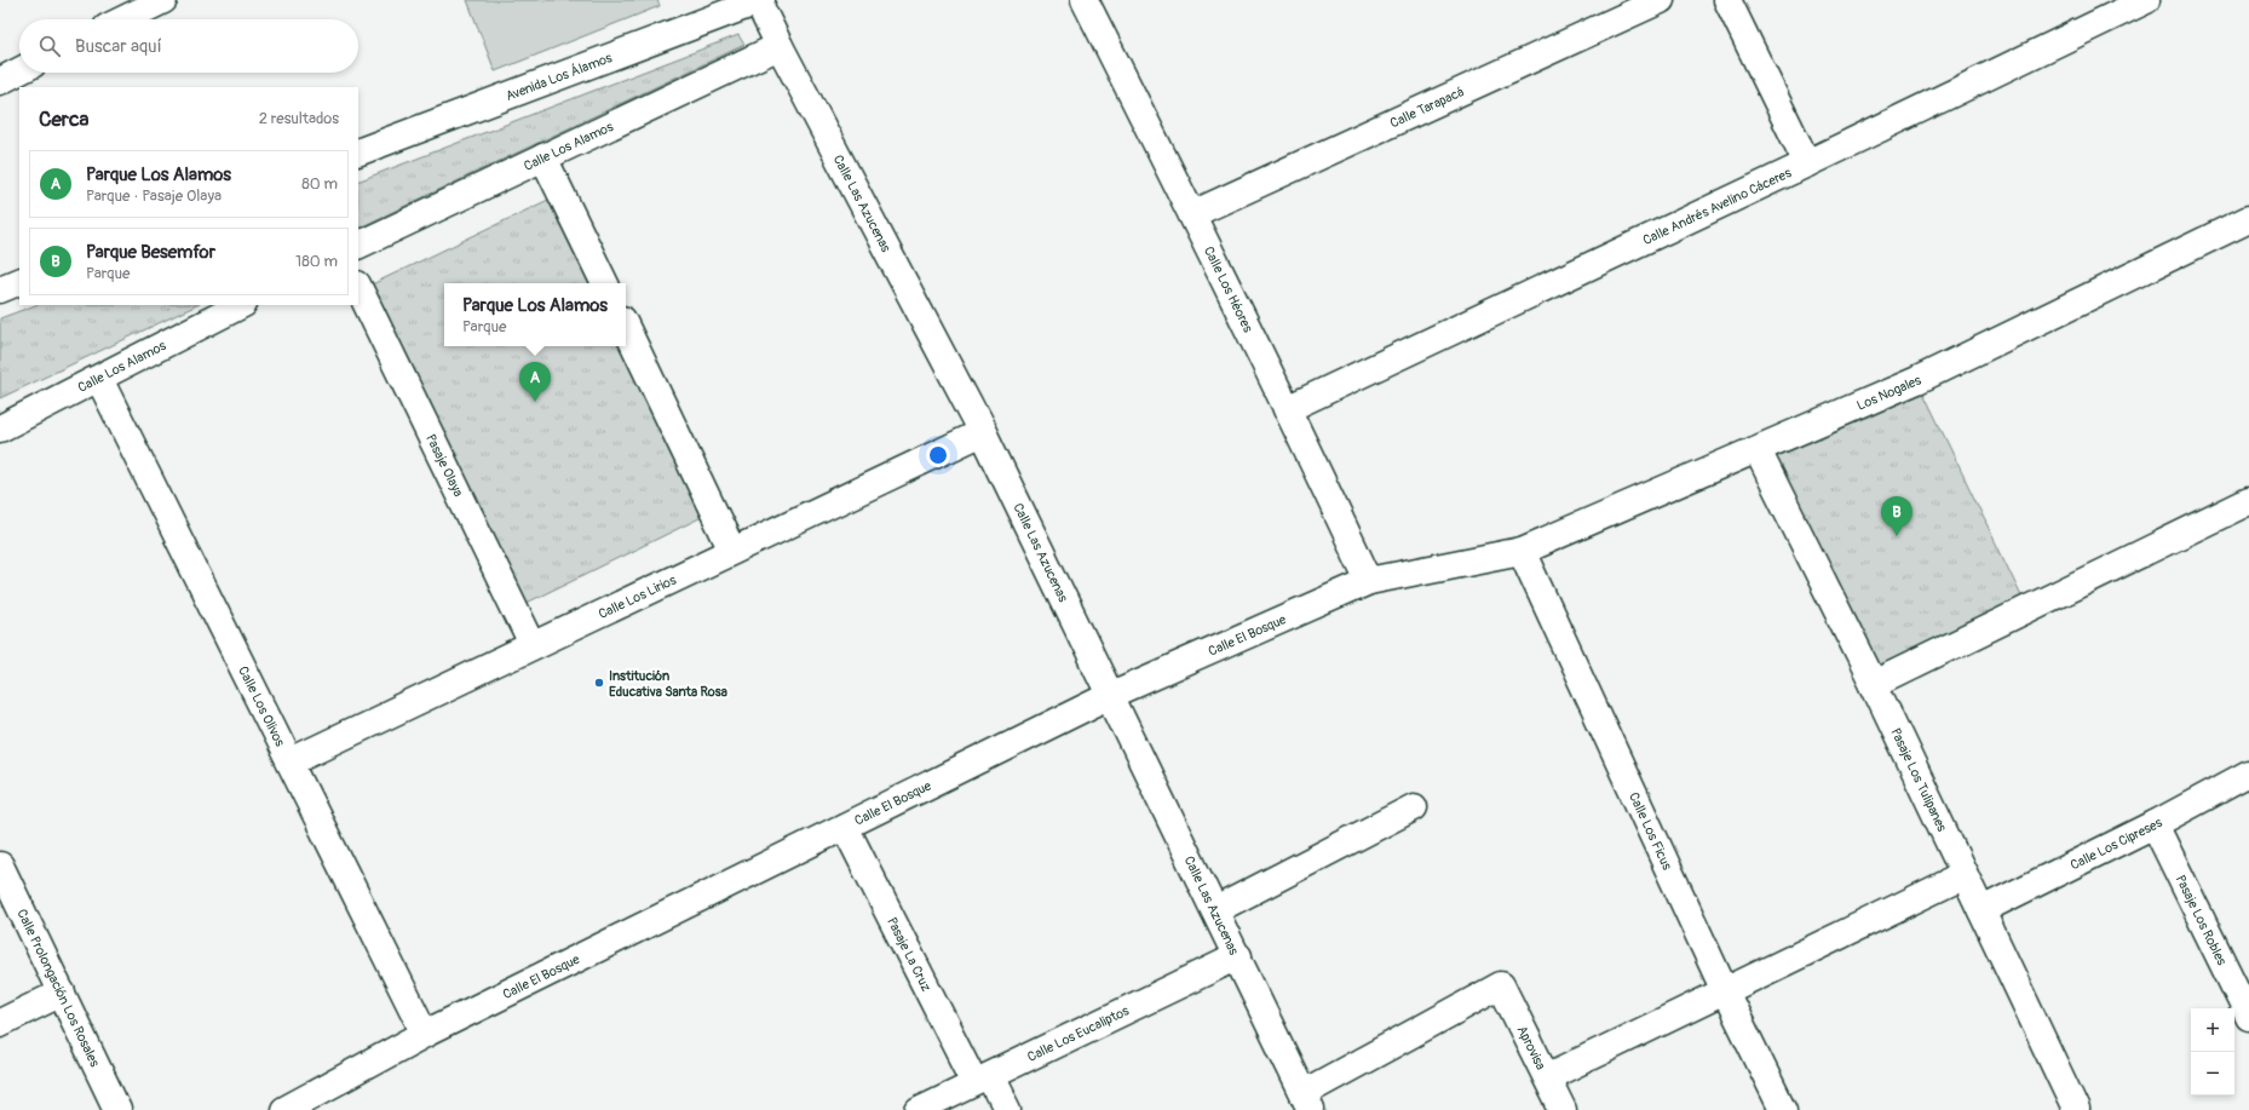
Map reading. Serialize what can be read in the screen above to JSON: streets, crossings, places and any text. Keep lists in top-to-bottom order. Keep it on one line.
{"streets":{"main road":["Avenida Los Álamos","Calle Tarapacá","Calle Los Alamos","Calle Las Azucenas","Calle Andrés Avelino Cáceres","Calle Los Héores","Los Nogales","Pasaje Olaya","Calle Los Lirios","Calle El Bosque","Calle Los Olivos","Pasaje Los Tulipanes","Calle Los Ficus","Calle Los Cipreses","Pasaje Los Robles","Pasaje La Cruz","Calle Prolongación Los Rosales","Calle Los Eucaliptos","Aprovisa"]},"crossings":[["Avenida Los Álamos","Calle Las Azucenas"],["Calle Tarapacá","Calle Los Héores"],["Calle Los Alamos","Calle Las Azucenas"],["Calle Los Alamos","Calle Los Olivos"],["Calle Las Azucenas","Calle Los Lirios"],["Calle Las Azucenas","Calle El Bosque"],["Calle Las Azucenas","Calle Los Eucaliptos"],["Calle Las Azucenas","Aprovisa"],["Calle Andrés Avelino Cáceres","Calle Los Héores"],["Calle Los Héores","Calle El Bosque"],["Los Nogales","Calle El Bosque"],["Los Nogales","Pasaje Los Tulipanes"],["Los Nogales","Calle Los Ficus"],["Pasaje Olaya","Calle Los Lirios"],["Calle Los Lirios","Calle Los Olivos"],["Calle El Bosque","Calle Los Olivos"],["Calle El Bosque","Calle Los Ficus"],["Calle El Bosque","Pasaje La Cruz"],["Pasaje Los Tulipanes","Calle Los Cipreses"],["Calle Los Cipreses","Pasaje Los Robles"],["Pasaje La Cruz","Calle Los Eucaliptos"]],"places":["Institución Educativa Santa Rosa"],"page":{"search":"Buscar aquí","heading":["Cerca","2 resultados"],"list":[{"mark":"A","name":"Parque Los Alamos","note":"Parque · Pasaje Olaya","value":"80 m"},{"mark":"B","name":"Parque Besemfor","note":"Parque","value":"180 m"}],"popup":["Parque Los Alamos","Parque"],"pins":["A","B"],"map_buttons":["+","−"]}}
